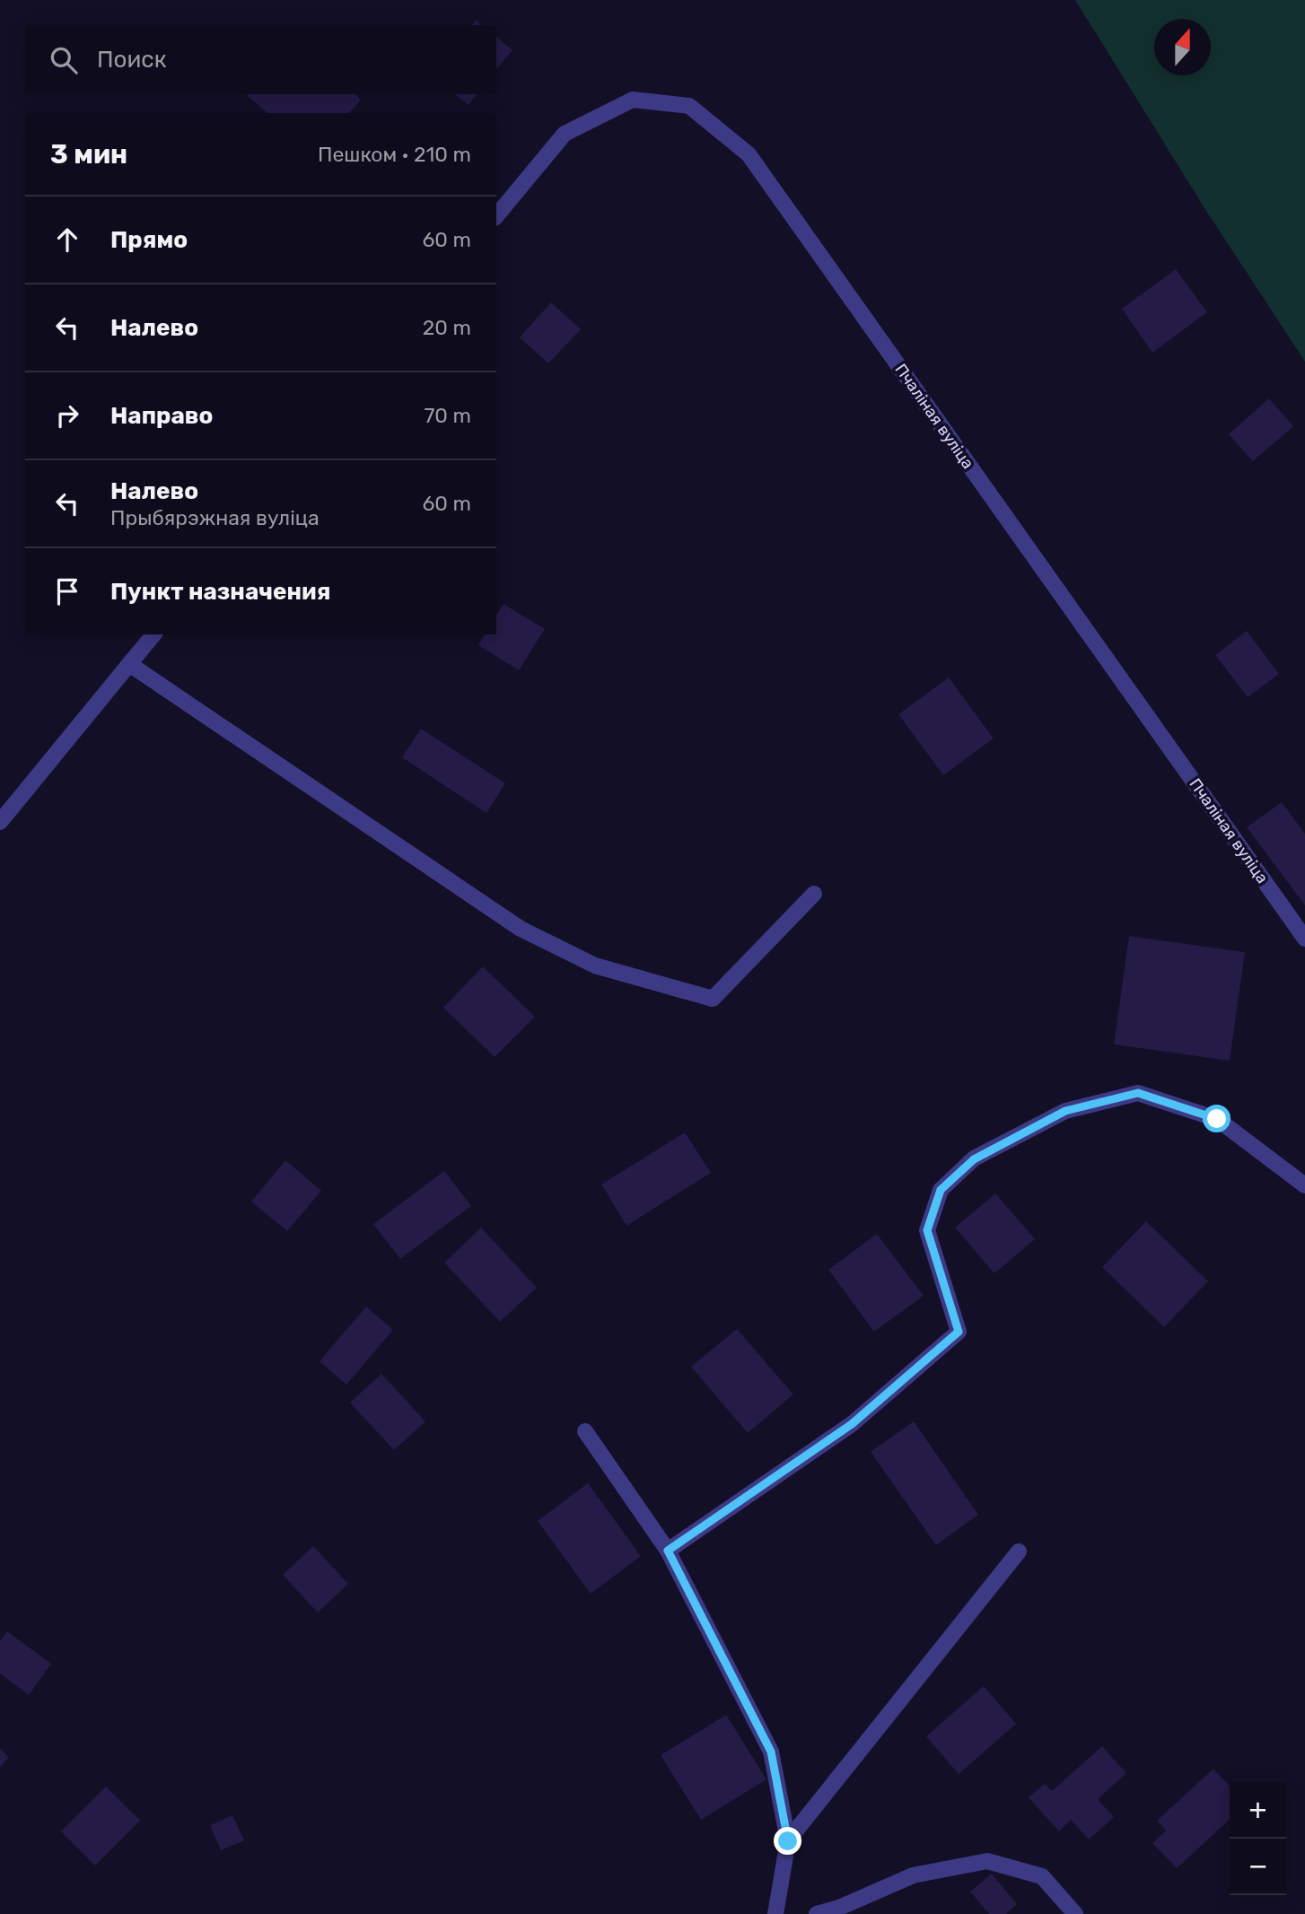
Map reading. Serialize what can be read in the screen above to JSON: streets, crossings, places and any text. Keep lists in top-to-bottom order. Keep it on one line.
{"streets":{"street":["Пчаліная вуліца"]},"north":"top","page":{"search":"Поиск","heading":["3 мин","Пешком · 210 m"],"list":[["Прямо","60 m"],["Налево","20 m"],["Направо","70 m"],["Налево","Прыбярэжная вуліца","60 m"],"Пункт назначения"],"map_buttons":["+","−"]}}
